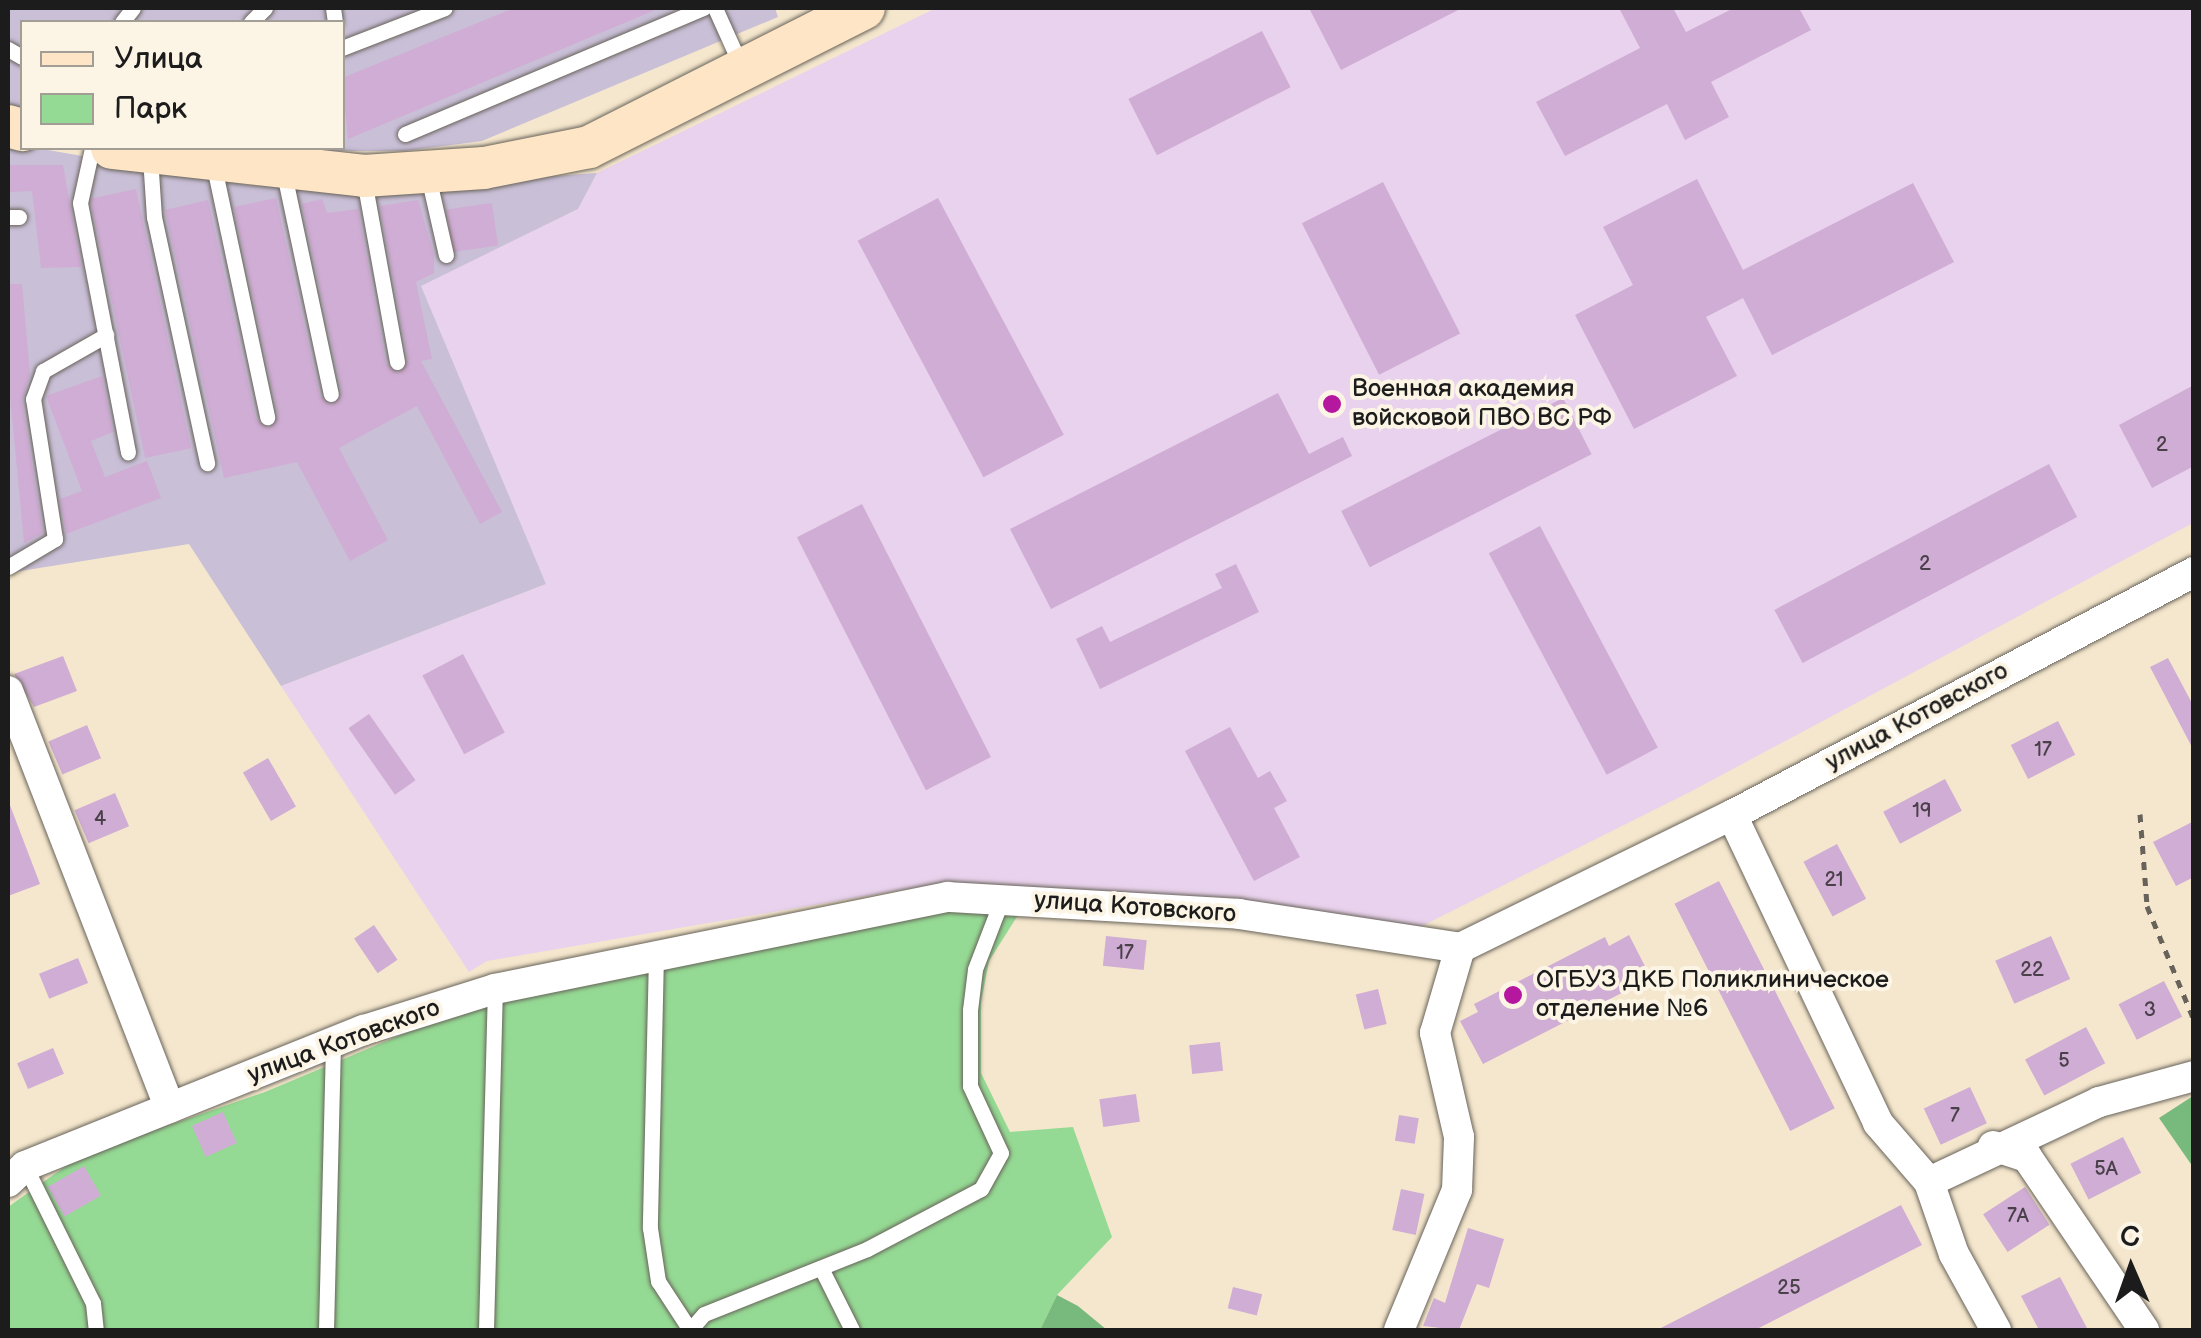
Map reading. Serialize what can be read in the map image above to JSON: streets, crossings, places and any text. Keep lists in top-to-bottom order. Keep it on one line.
{"streets":{"street":["улица Котовского"]},"places":["Военная академия войсковой ПВО ВС РФ","ОГБУЗ ДКБ Поликлиническое отделение №6"],"house_numbers":["2","2","17","19","4","21","17","22","3","5","7","5А","7А","25"],"legend":["Улица","Парк"],"north":"top"}
